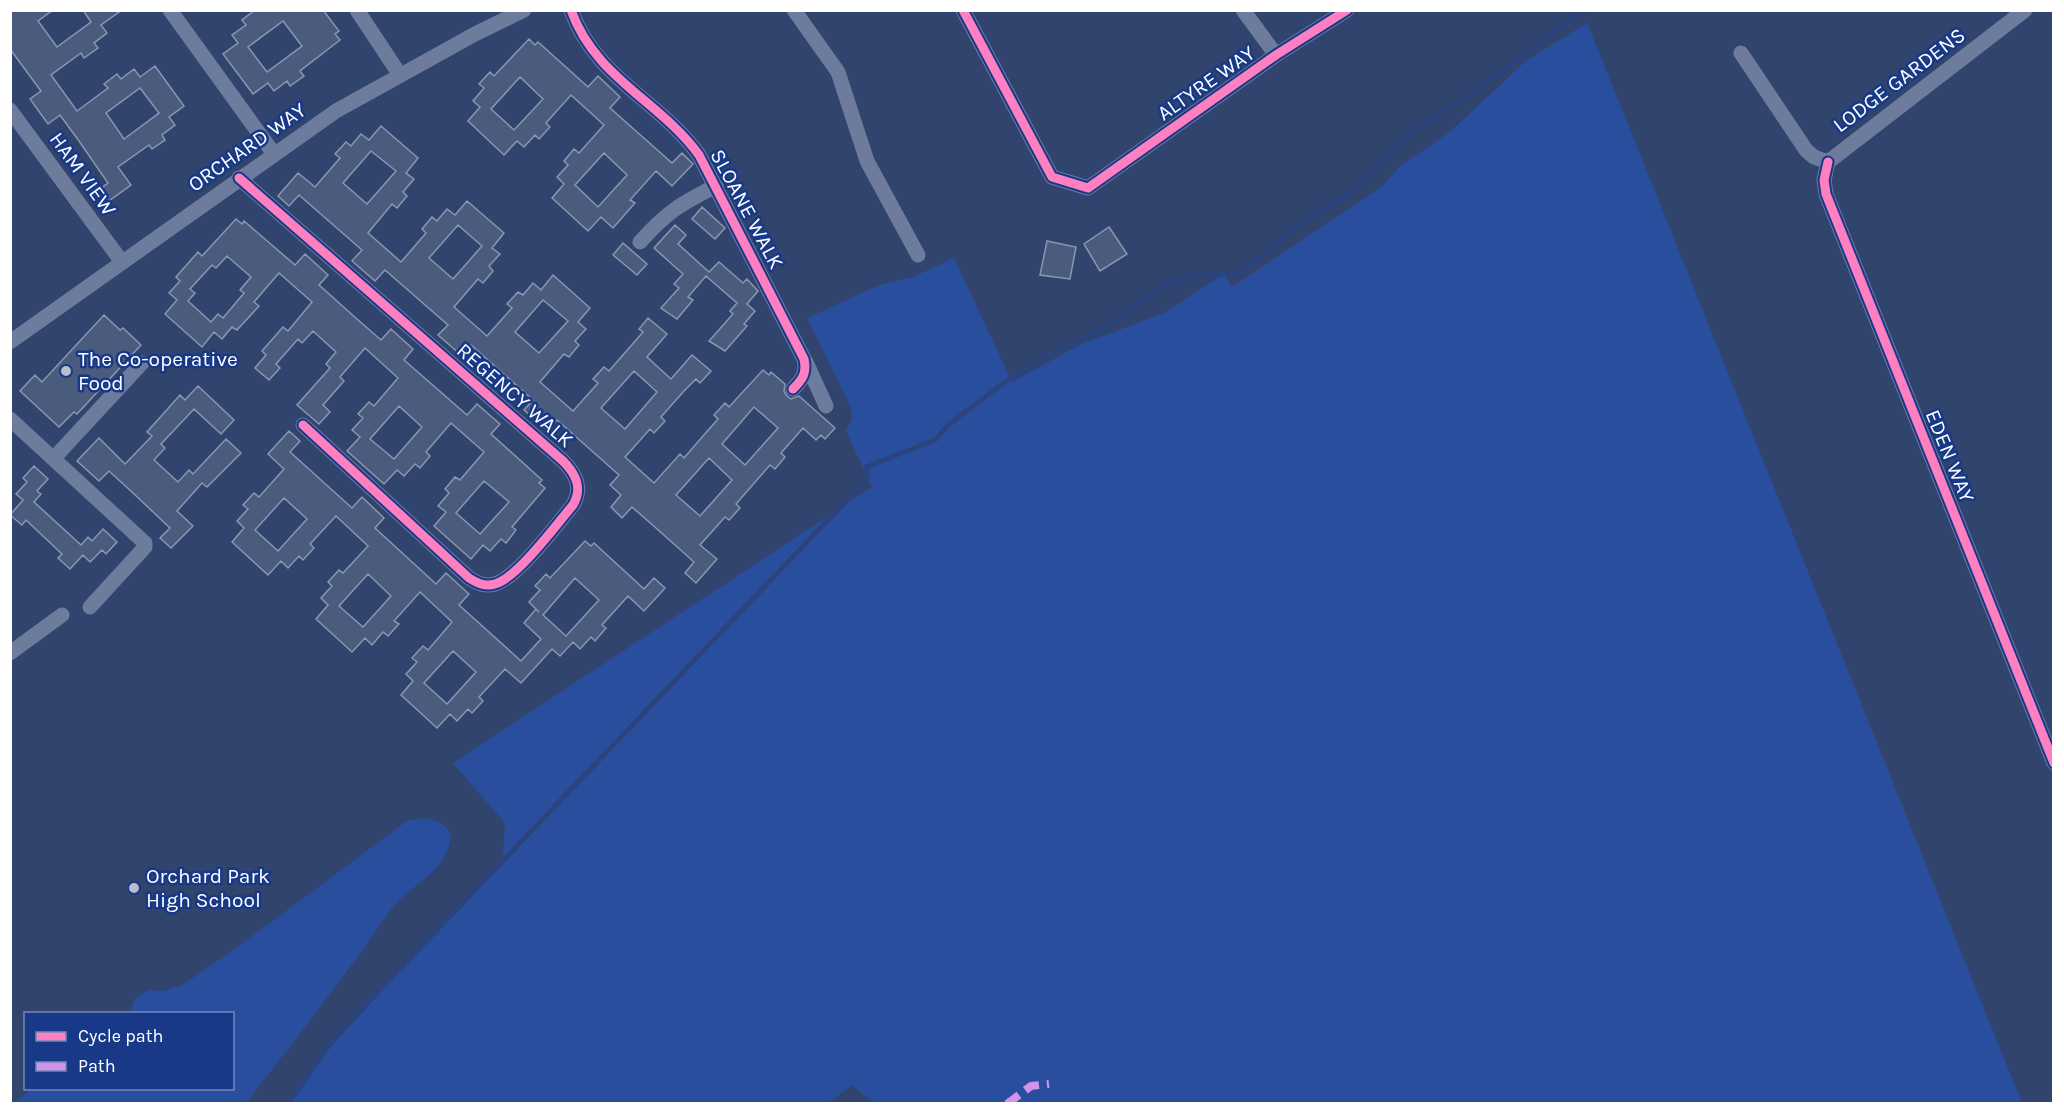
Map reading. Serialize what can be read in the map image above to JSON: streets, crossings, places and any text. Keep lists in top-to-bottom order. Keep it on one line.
{"streets":{"street":["LODGE GARDENS","ALTYRE WAY","ORCHARD WAY","HAM VIEW","SLOANE WALK","REGENCY WALK","EDEN WAY"]},"crossings":[["LODGE GARDENS","EDEN WAY"],["ORCHARD WAY","HAM VIEW"],["ORCHARD WAY","REGENCY WALK"]],"places":["The Co-operative Food","Orchard Park High School"],"legend":["Cycle path","Path"]}
